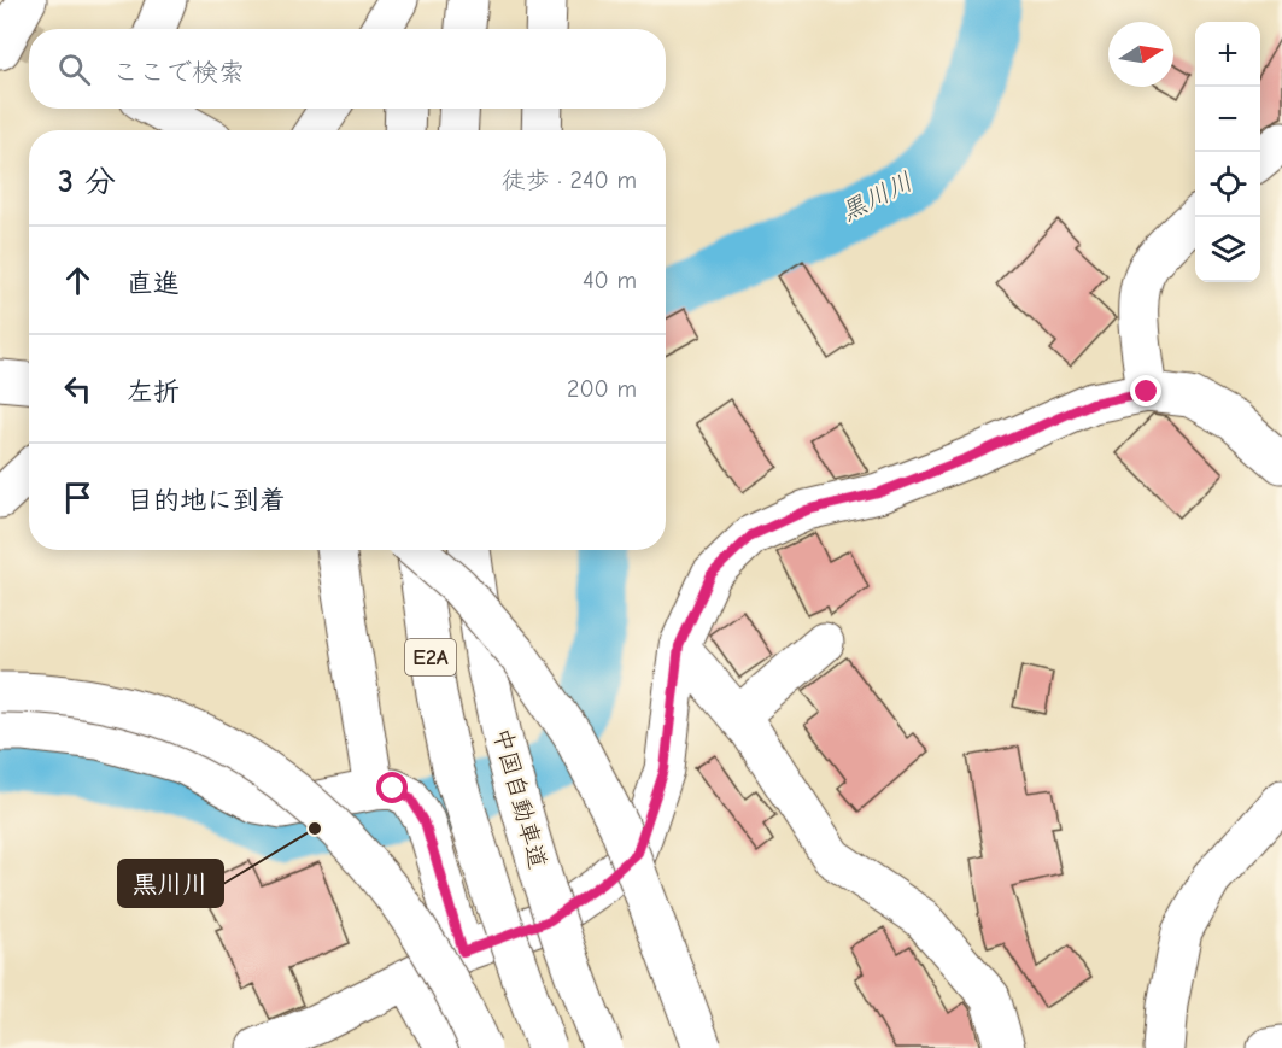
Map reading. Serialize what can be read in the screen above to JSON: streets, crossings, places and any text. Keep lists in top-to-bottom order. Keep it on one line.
{"streets":{"main road":["E2A","中国自動車道"]},"water":["黒川川"],"places":["黒川川"],"north":"right","page":{"map_buttons":["+","−"],"search":"ここで検索","heading":["3 分","徒歩 · 240 m"],"list":[["直進","40 m"],["左折","200 m"],"目的地に到着"]}}
